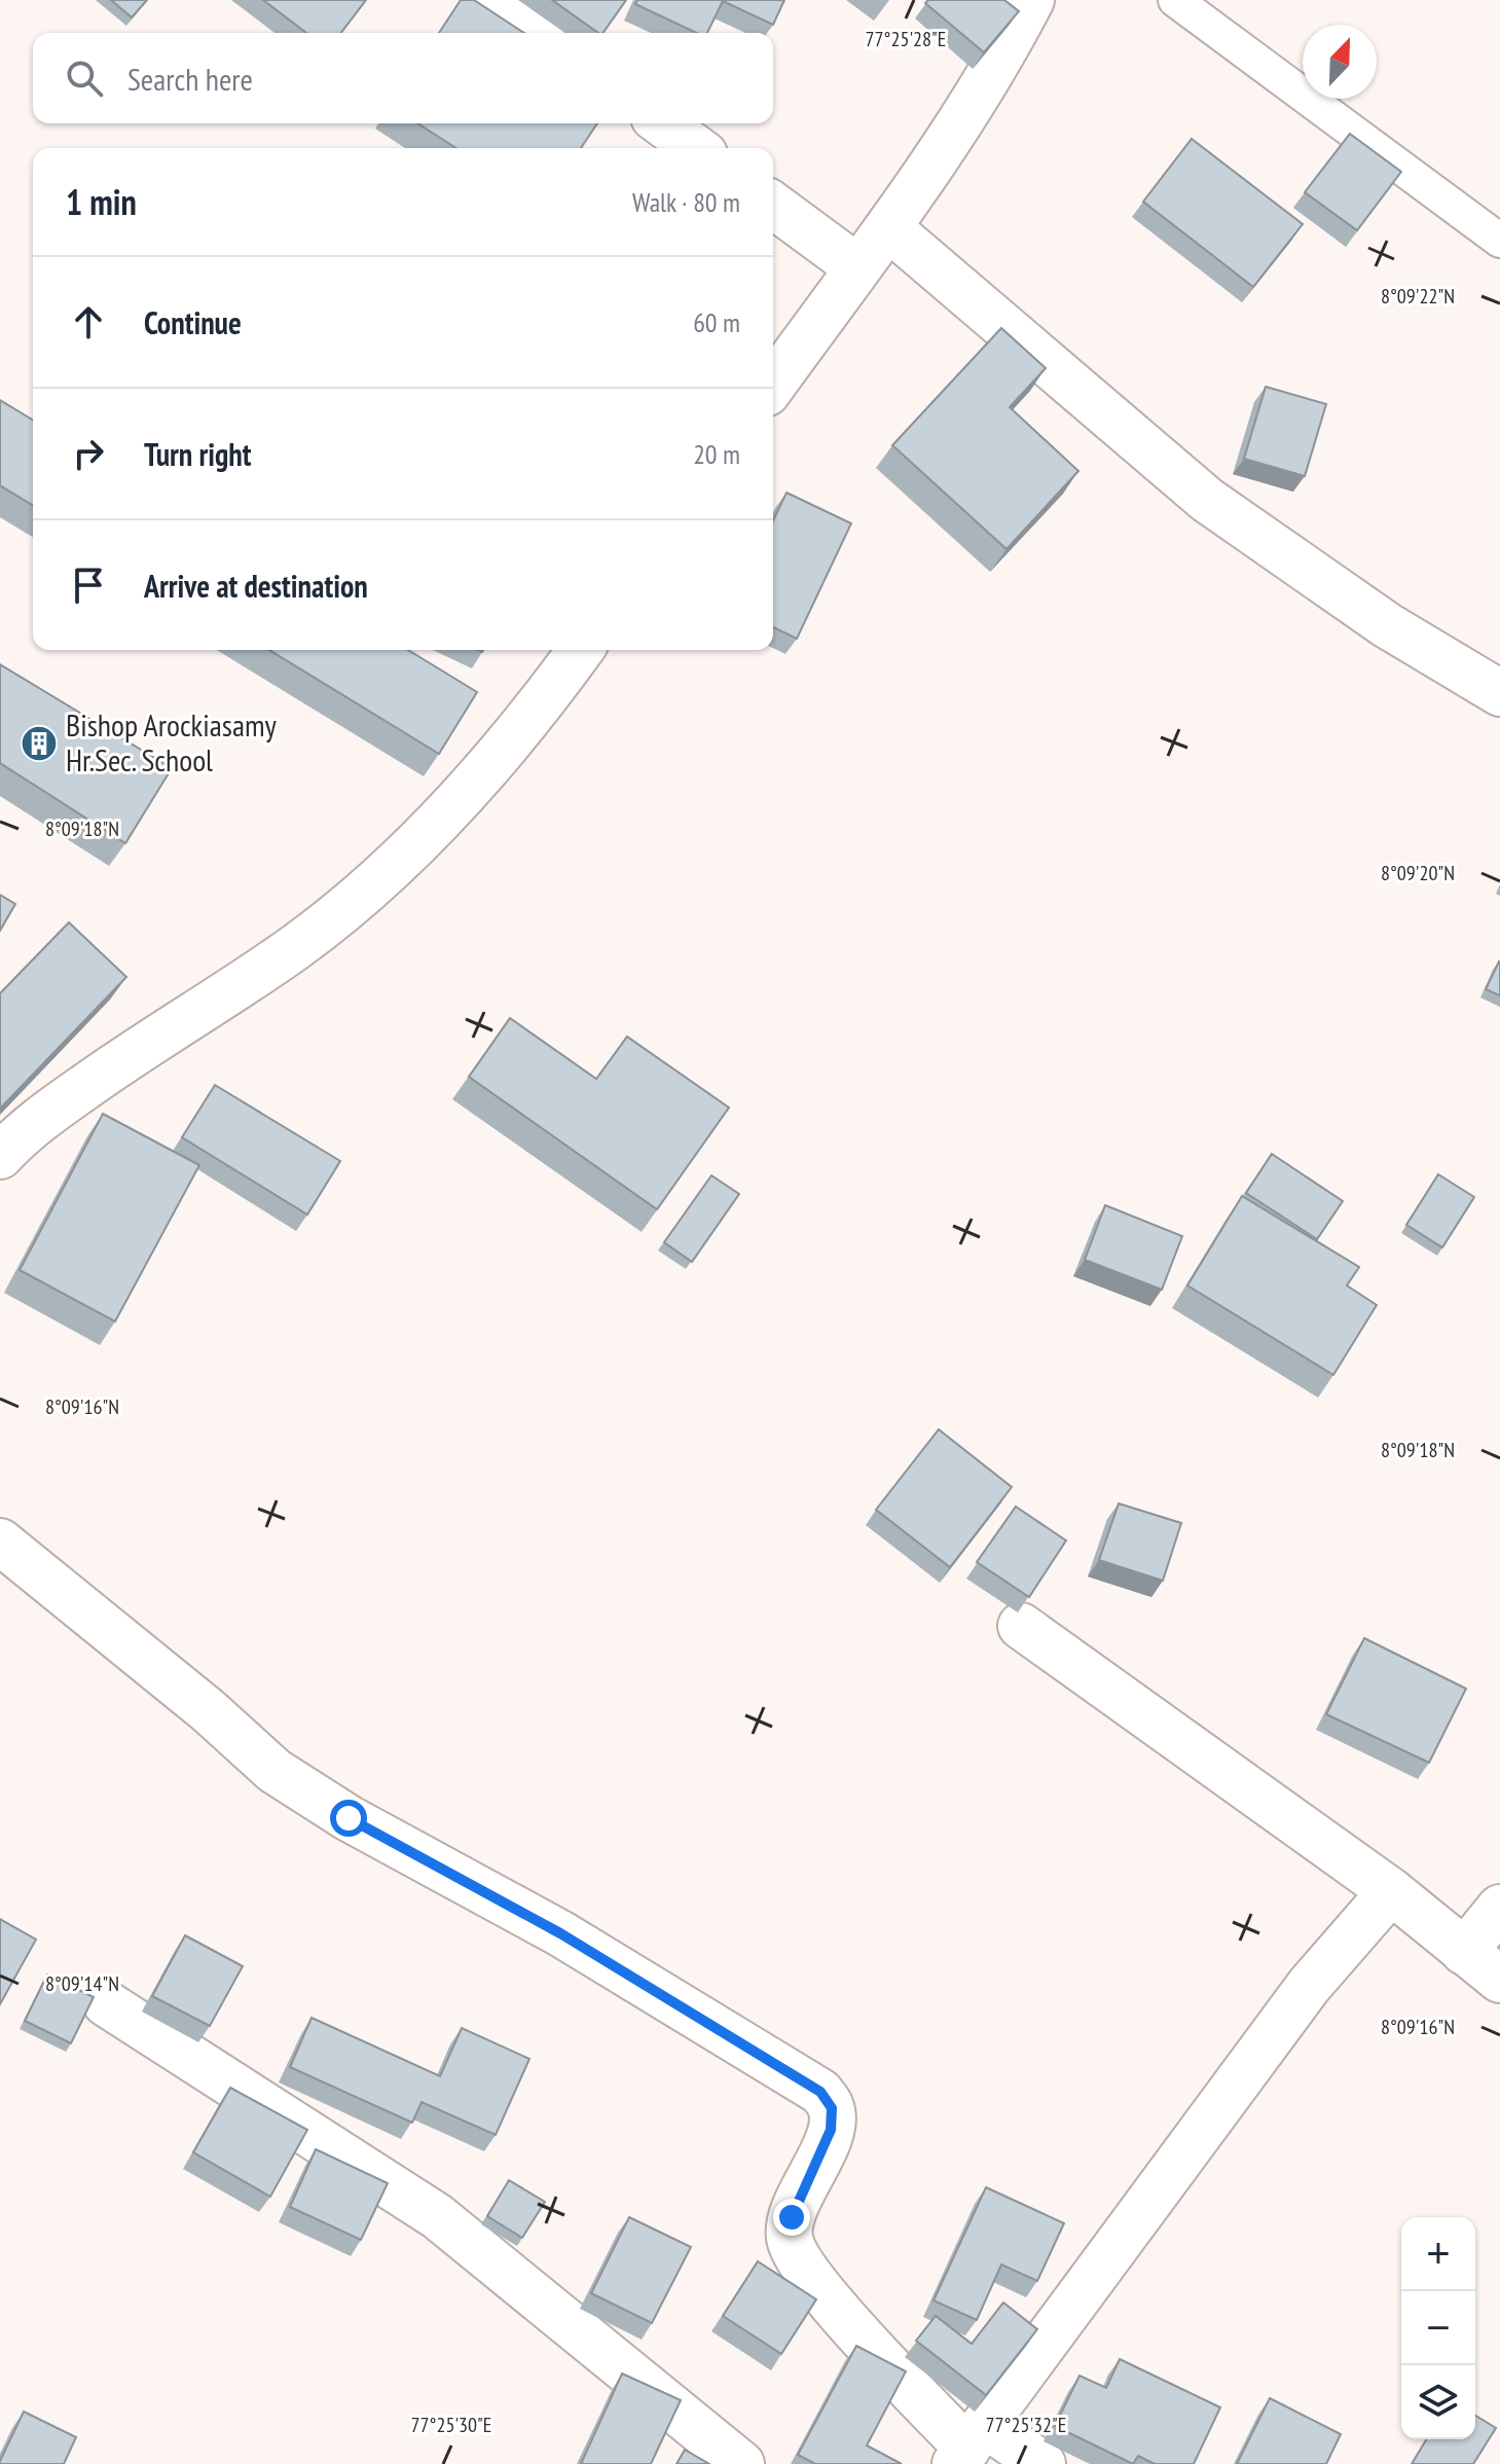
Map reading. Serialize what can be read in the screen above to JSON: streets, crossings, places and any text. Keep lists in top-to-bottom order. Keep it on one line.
{"places":{"building":["Bishop Arockiasamy Hr.Sec. School"]},"north":"top right","page":{"search":"Search here","heading":["1 min","Walk · 80 m"],"list":[["Continue","60 m"],["Turn right","20 m"],"Arrive at destination"],"map_buttons":["+","−"]},"coordinates":["77°25'28\"E","8°09'22\"N","8°09'18\"N","8°09'20\"N","8°09'16\"N","8°09'14\"N","77°25'30\"E","77°25'32\"E"]}
